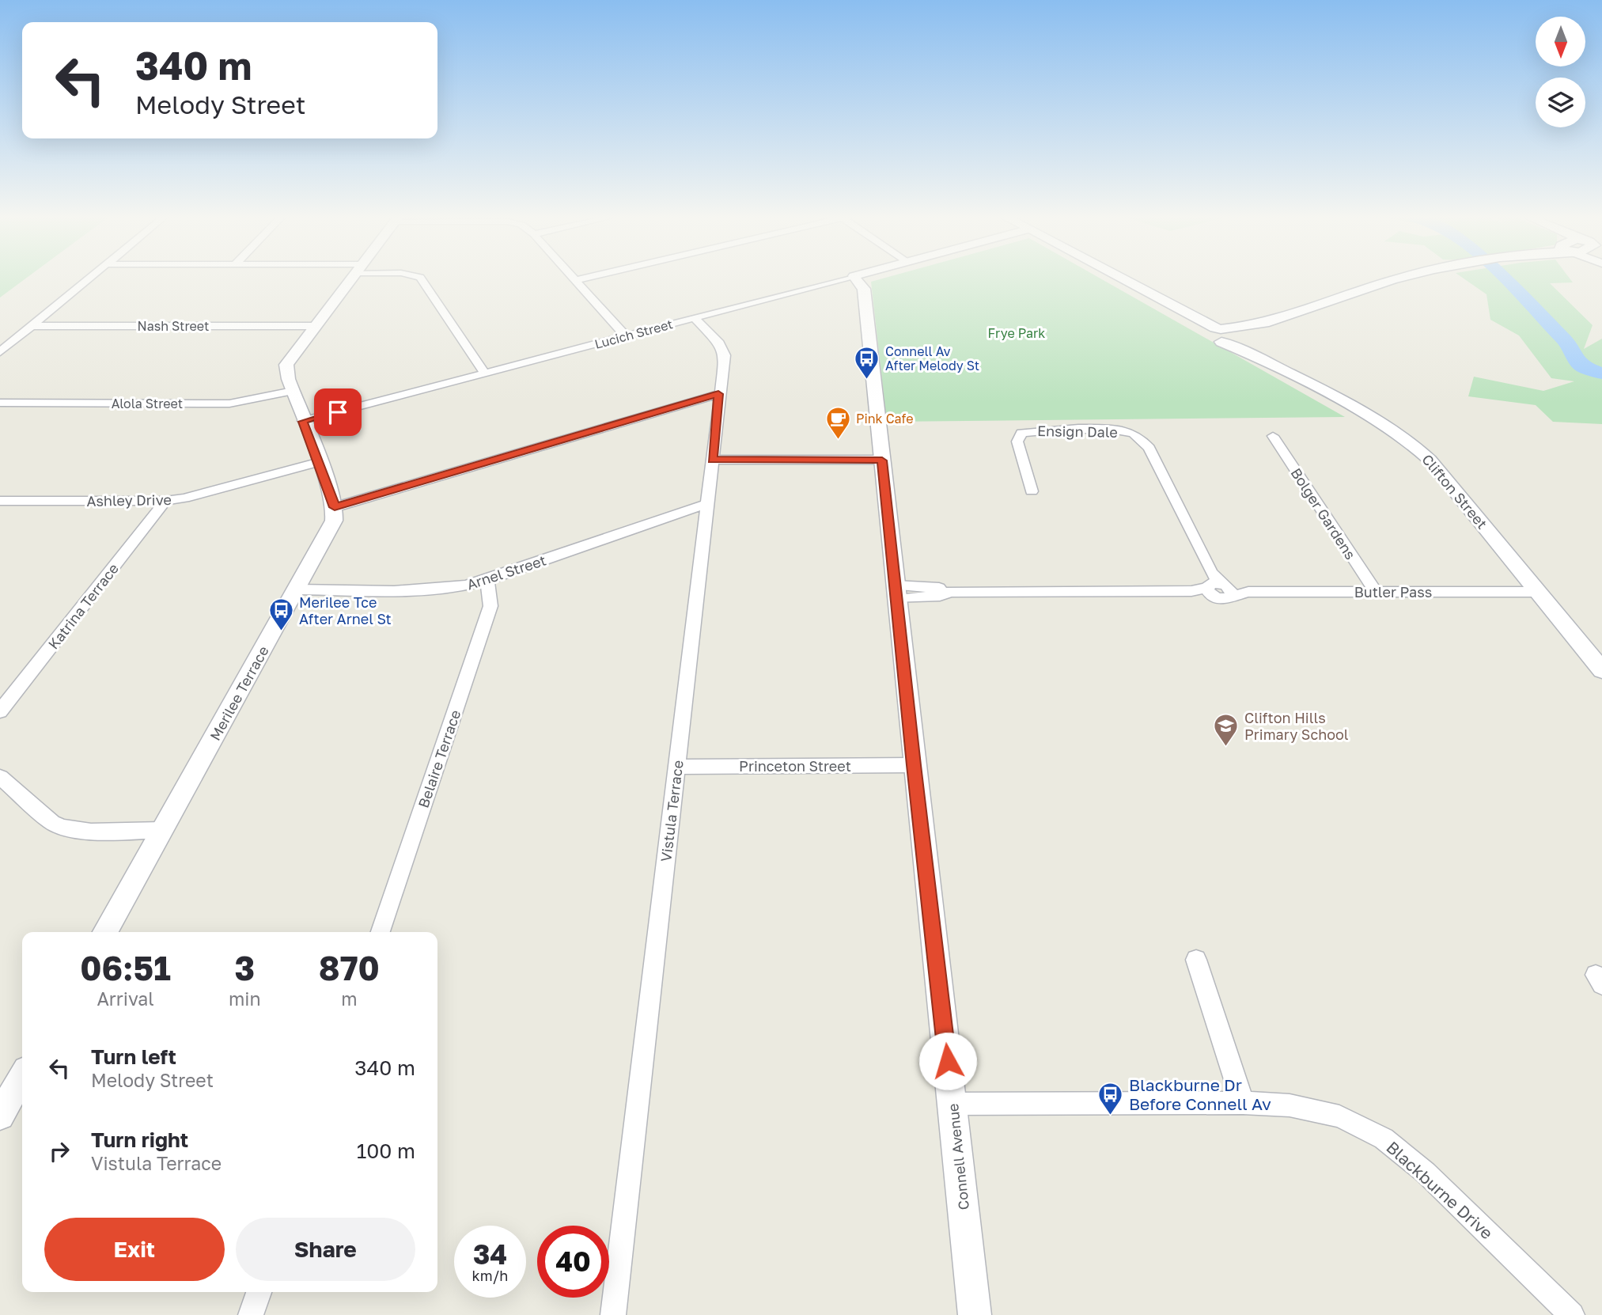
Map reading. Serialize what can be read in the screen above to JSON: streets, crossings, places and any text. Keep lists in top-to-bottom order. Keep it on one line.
{"streets":{"main road":["Clifton Street"],"street":["Nash Street","Lucich Street","Alola Street","Ensign Dale","Ashley Drive","Bolger Gardens","Arnel Street","Butler Pass","Katrina Terrace","Merilee Terrace","Belaire Terrace","Princeton Street","Vistula Terrace","Connell Avenue","Blackburne Drive"]},"crossings":[["Lucich Street","Vistula Terrace"],["Ensign Dale","Butler Pass"],["Clifton Street","Butler Pass"],["Ashley Drive","Katrina Terrace"],["Bolger Gardens","Butler Pass"],["Arnel Street","Merilee Terrace"],["Arnel Street","Belaire Terrace"],["Arnel Street","Vistula Terrace"],["Butler Pass","Connell Avenue"],["Princeton Street","Vistula Terrace"],["Princeton Street","Connell Avenue"],["Connell Avenue","Blackburne Drive"]],"parks":["Frye Park"],"places":{"bus stop":["Connell Av After Melody St","Merilee Tce After Arnel St","Blackburne Dr Before Connell Av"],"cafe":["Pink Cafe"],"school or university":["Clifton Hills Primary School"]},"north":"bottom","page":{"turn":["340 m","Melody Street"],"eta":["06:51","Arrival","3","min","870","m"],"list":[{"name":"Turn left","note":"Melody Street","value":"340 m"},{"name":"Turn right","note":"Vistula Terrace","value":"100 m"}],"buttons":["Exit","Share"],"speed":"34 km/h","limit":"40"}}
